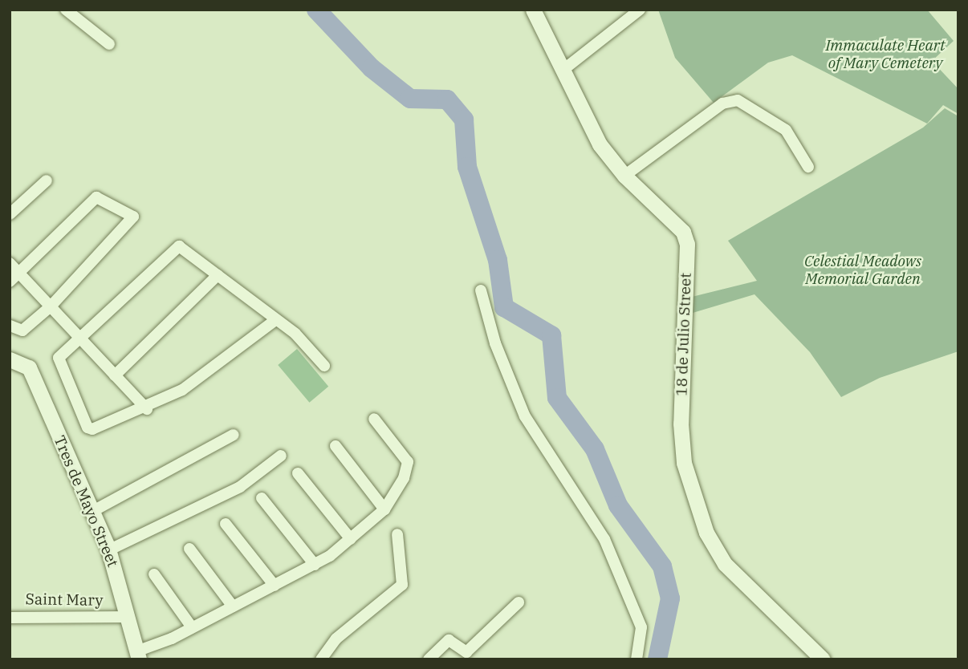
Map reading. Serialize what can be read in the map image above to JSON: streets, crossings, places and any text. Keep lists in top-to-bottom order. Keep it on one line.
{"streets":{"street":["18 de Julio Street","Tres de Mayo Street","Saint Mary"]},"crossings":[["Tres de Mayo Street","Saint Mary"]],"parks":["Immaculate Heart of Mary Cemetery","Celestial Meadows Memorial Garden"]}
